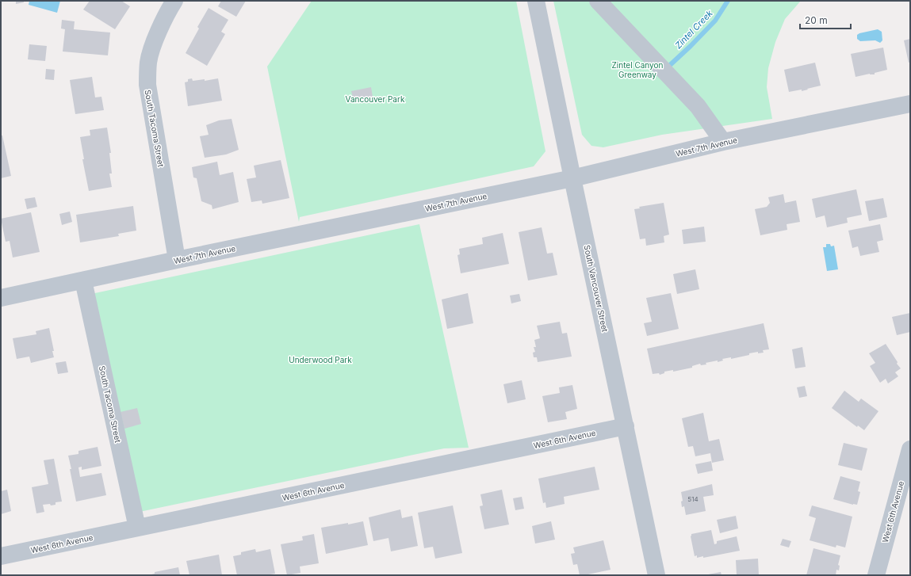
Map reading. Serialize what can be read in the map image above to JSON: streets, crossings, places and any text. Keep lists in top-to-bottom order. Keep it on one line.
{"streets":{"street":["South Tacoma Street","West 7th Avenue","South Vancouver Street","West 6th Avenue"]},"crossings":[["South Tacoma Street","West 7th Avenue"],["South Tacoma Street","West 6th Avenue"],["West 7th Avenue","South Vancouver Street"],["South Vancouver Street","West 6th Avenue"]],"water":["Zintel Creek"],"parks":["Zintel Canyon Greenway","Vancouver Park","Underwood Park"],"house_numbers":["514"],"scale_bar":"20 m"}
